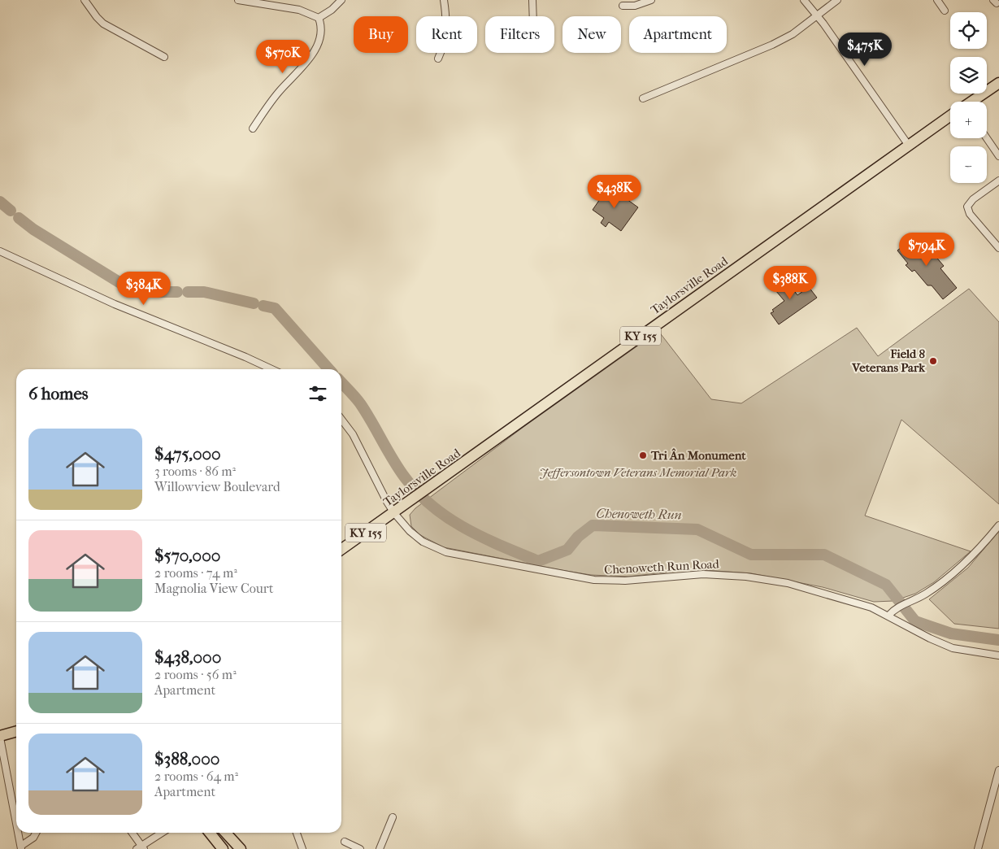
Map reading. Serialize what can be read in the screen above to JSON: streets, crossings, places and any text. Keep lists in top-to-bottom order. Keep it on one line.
{"streets":{"main road":["Taylorsville Road","KY 155"],"street":["Chenoweth Run Road"]},"crossings":[["Taylorsville Road","Chenoweth Run Road"]],"water":["Chenoweth Run"],"parks":["Jeffersontown Veterans Memorial Park"],"places":["Field 8 Veterans Park","Tri Ân Monument"],"page":{"map_buttons":["+","−"],"chip":["Buy","Rent","Filters","New","Apartment"],"price":["$475K","$570K","$438K","$794K","$388K","$384K"],"heading":"6 homes","list":[{"name":"$475,000","note":"3 rooms · 86 m² · Willowview Boulevard"},{"name":"$570,000","note":"2 rooms · 74 m² · Magnolia View Court"},{"name":"$438,000","note":"2 rooms · 56 m² · Apartment"},{"name":"$388,000","note":"2 rooms · 64 m² · Apartment"}]}}
